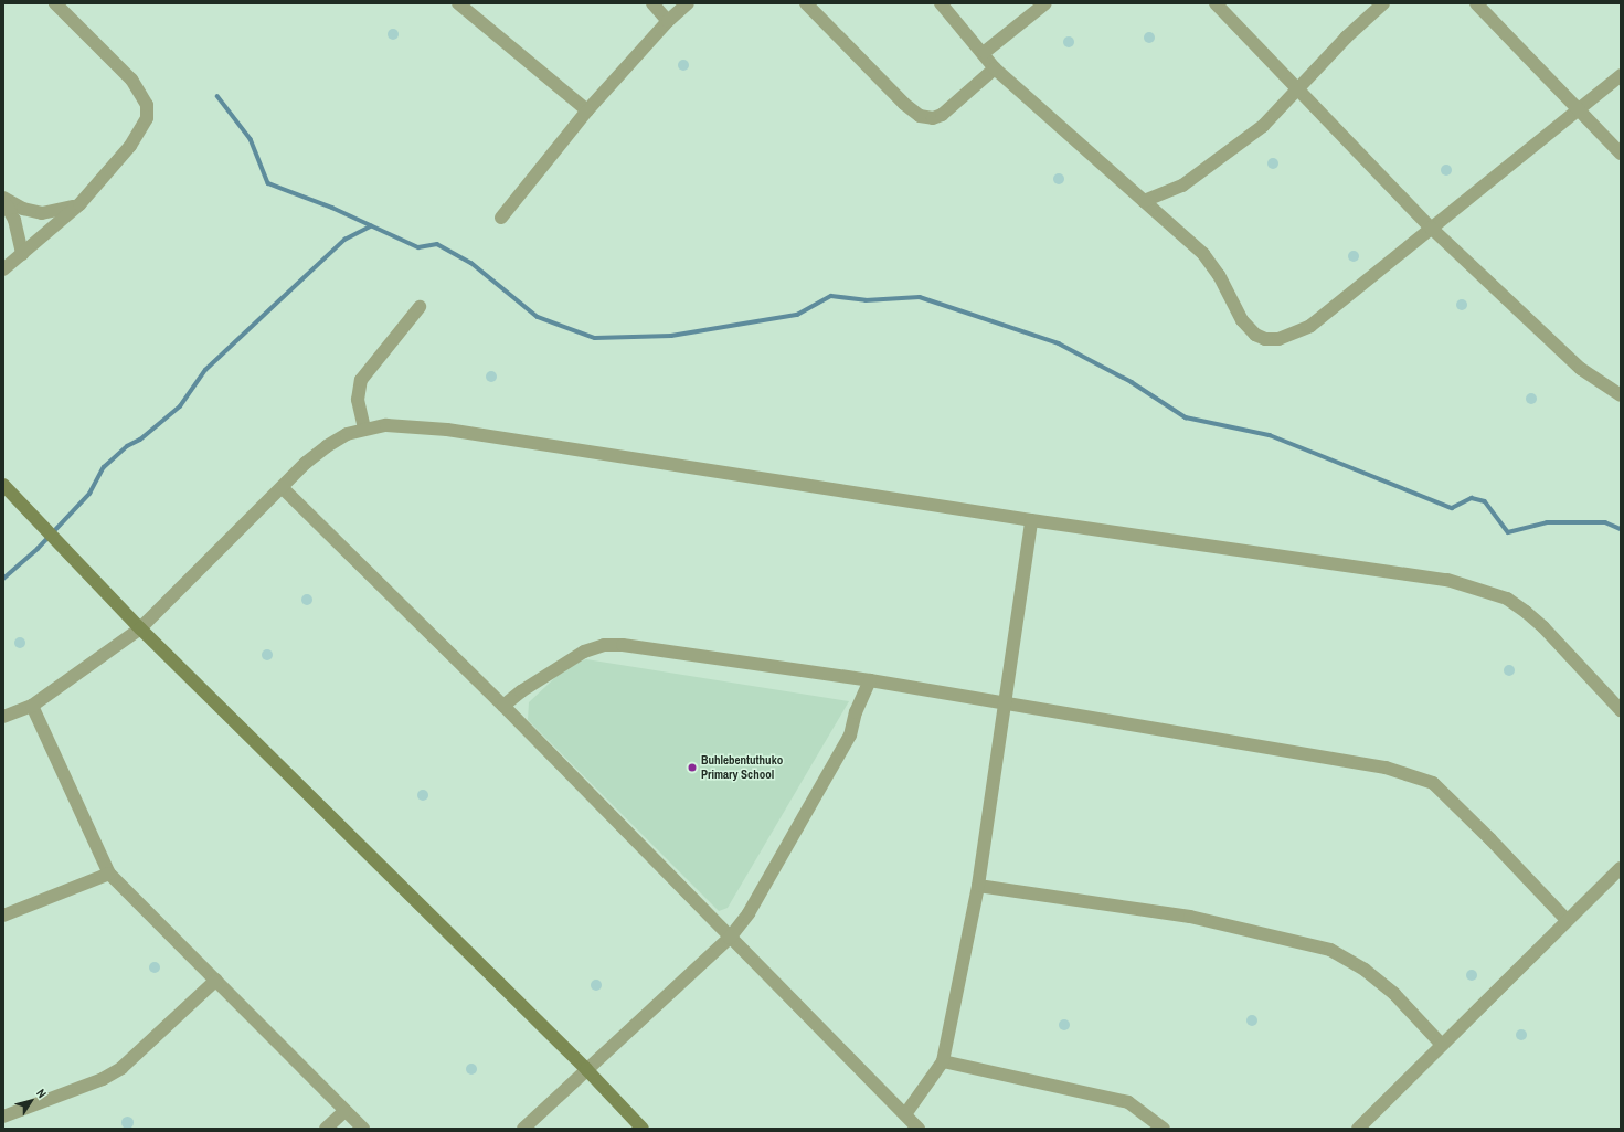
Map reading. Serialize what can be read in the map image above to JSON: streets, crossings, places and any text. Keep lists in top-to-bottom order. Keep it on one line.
{"places":["Buhlebentuthuko Primary School"],"north":"top right"}
